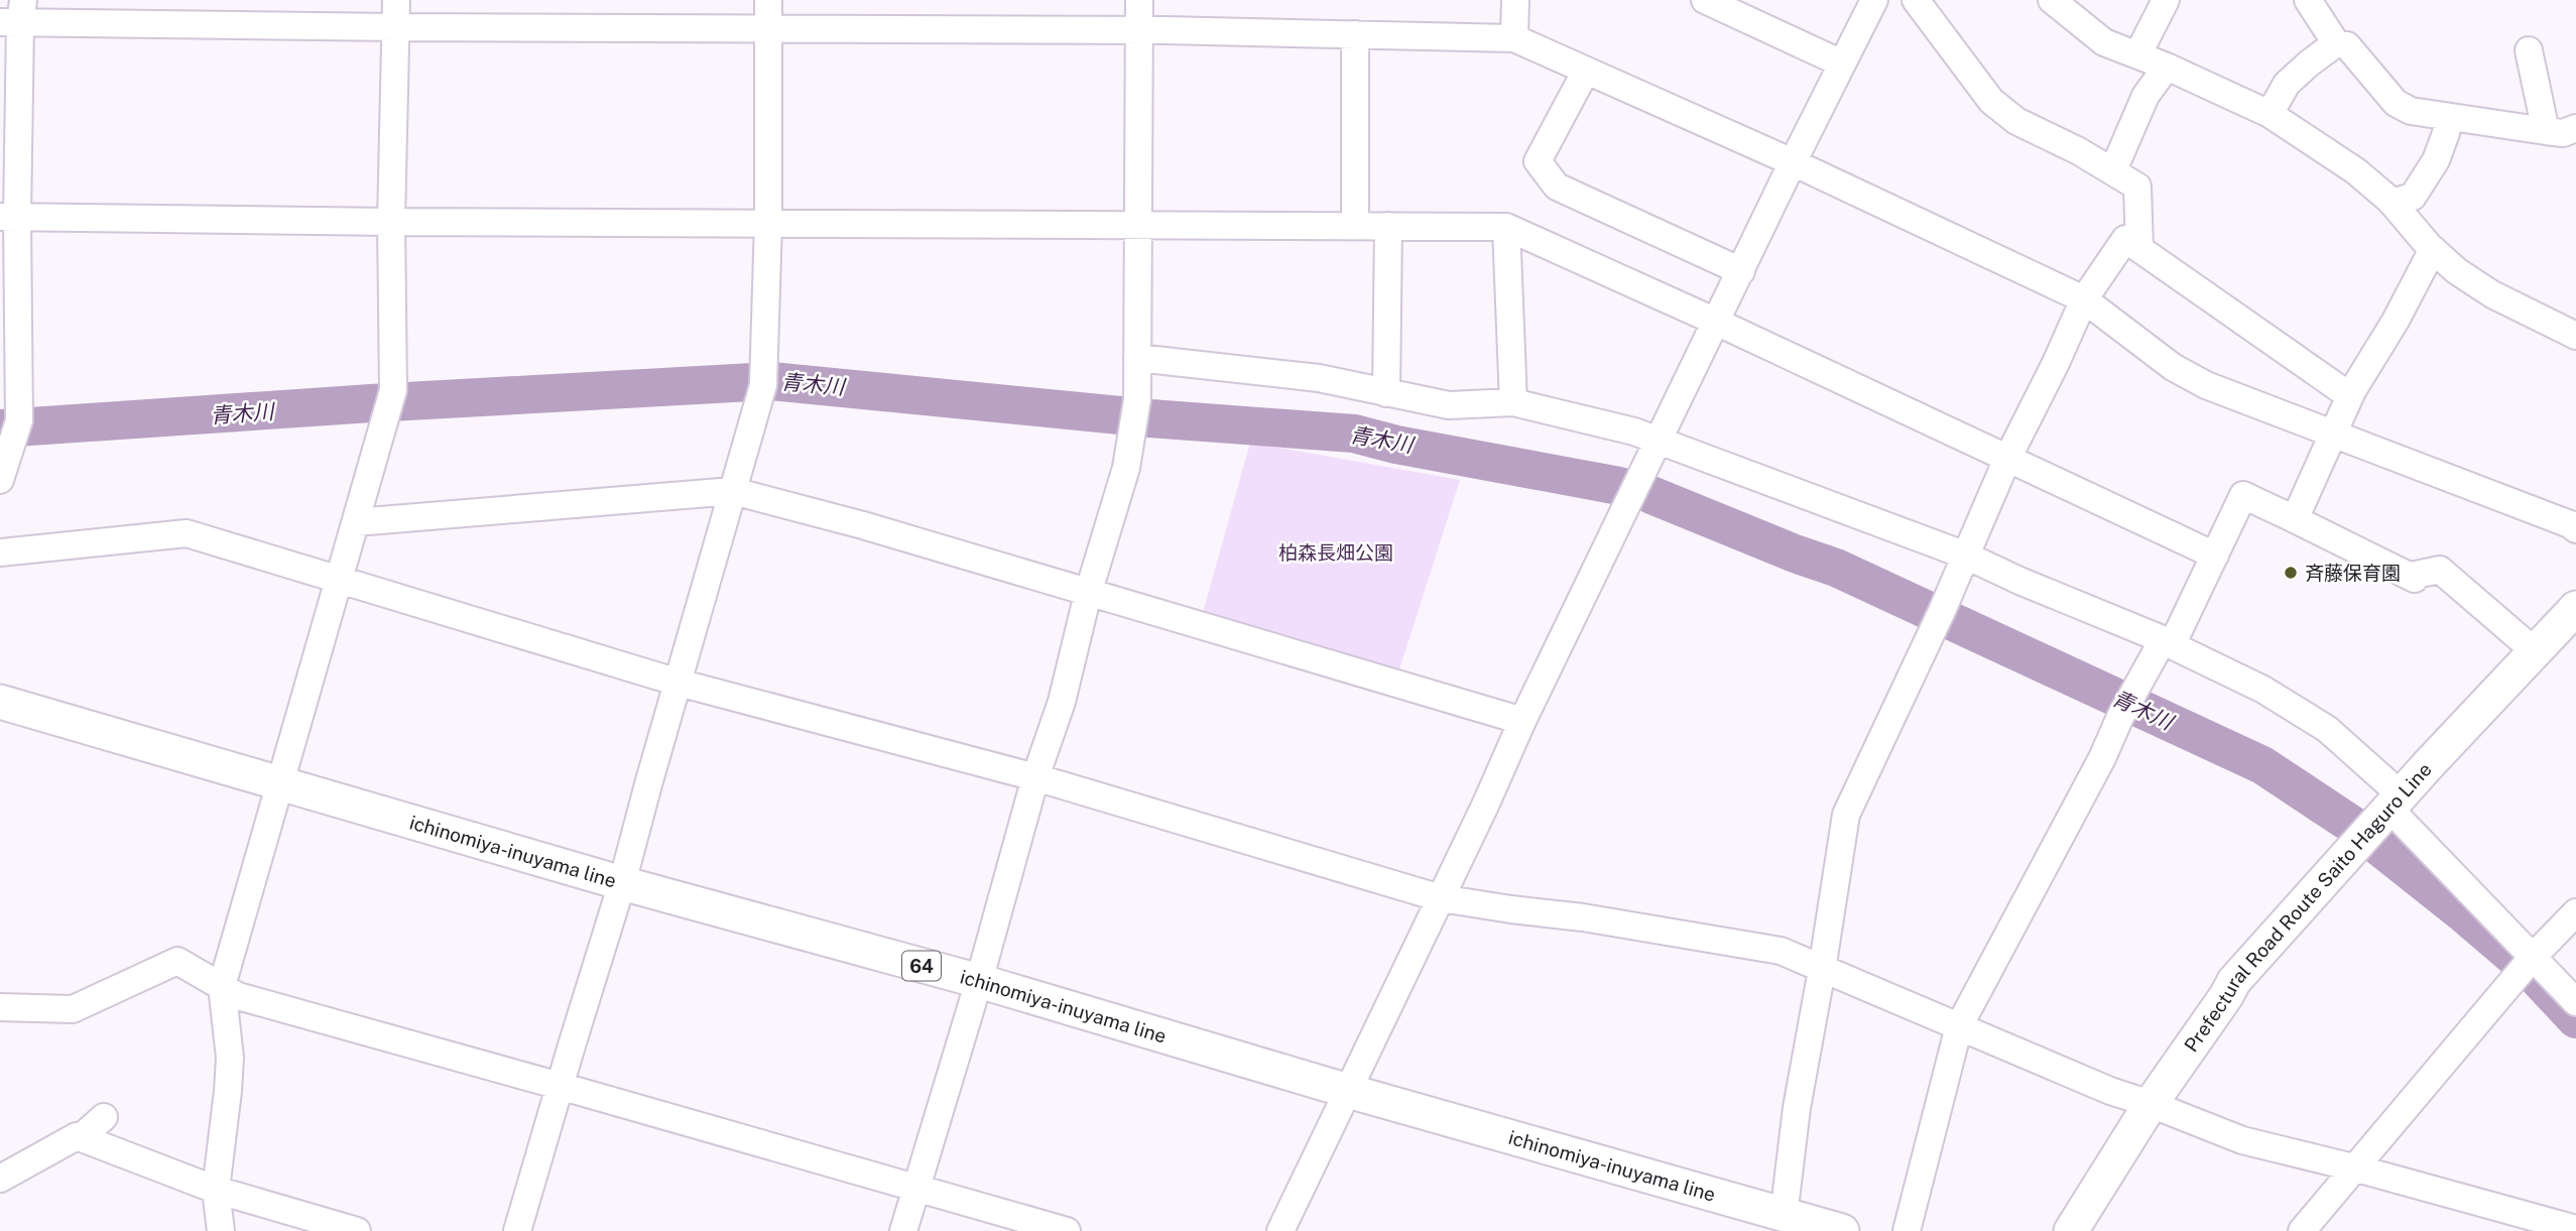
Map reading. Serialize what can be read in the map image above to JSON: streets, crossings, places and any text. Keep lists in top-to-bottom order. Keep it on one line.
{"streets":{"main road":["ichinomiya-inuyama line","Prefectural Road Route Saito Haguro Line","64"]},"water":["青木川"],"parks":["柏森長畑公園"],"places":["斉藤保育園"]}
